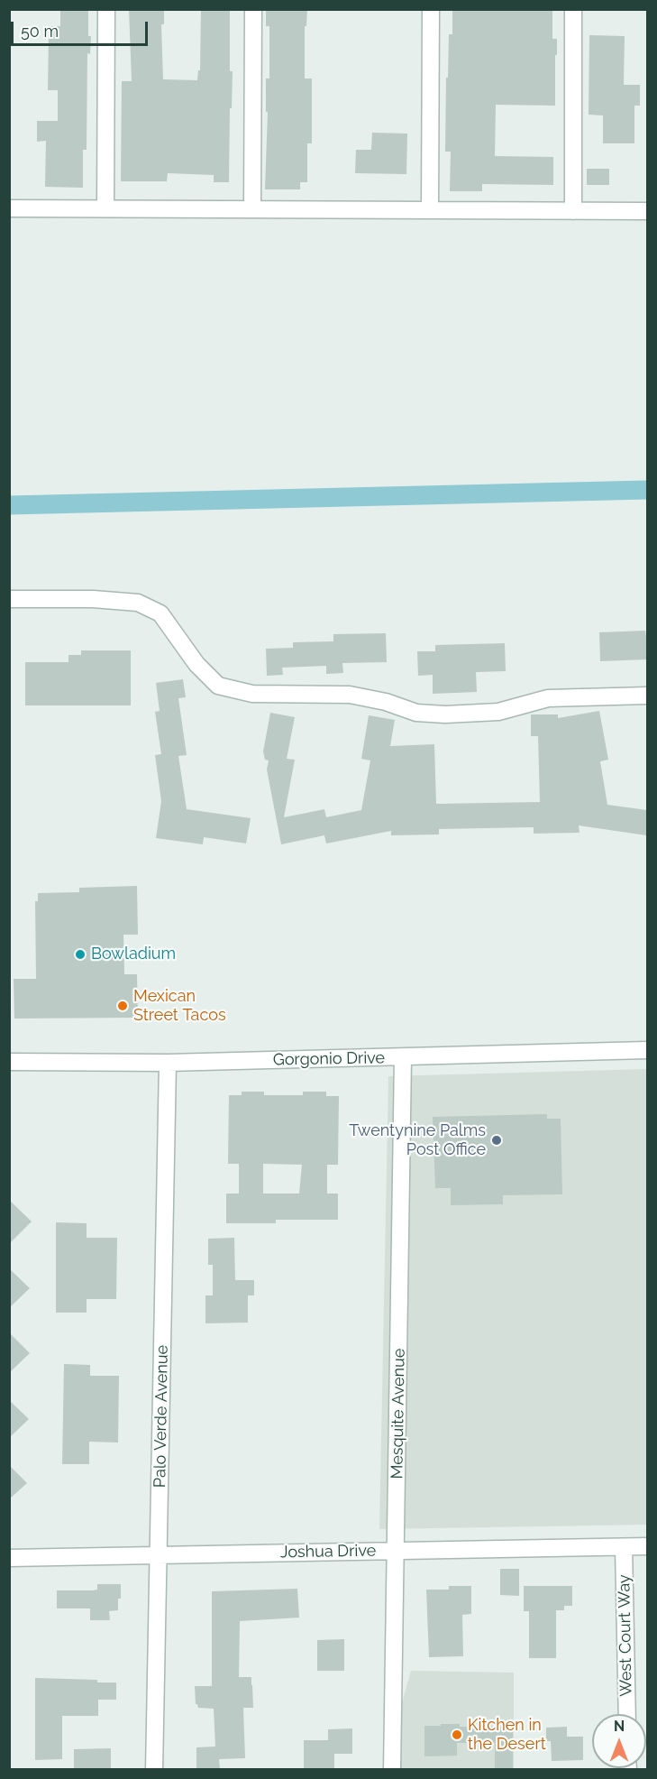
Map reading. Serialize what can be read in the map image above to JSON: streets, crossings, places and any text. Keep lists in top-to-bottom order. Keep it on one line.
{"streets":{"street":["Gorgonio Drive","Mesquite Avenue","Palo Verde Avenue","Joshua Drive","West Court Way"]},"crossings":[["Gorgonio Drive","Mesquite Avenue"],["Gorgonio Drive","Palo Verde Avenue"],["Mesquite Avenue","Joshua Drive"],["Palo Verde Avenue","Joshua Drive"],["Joshua Drive","West Court Way"]],"places":["Bowladium","Mexican Street Tacos","Twentynine Palms Post Office","Kitchen in the Desert"],"scale_bar":"50 m","north":"top"}
